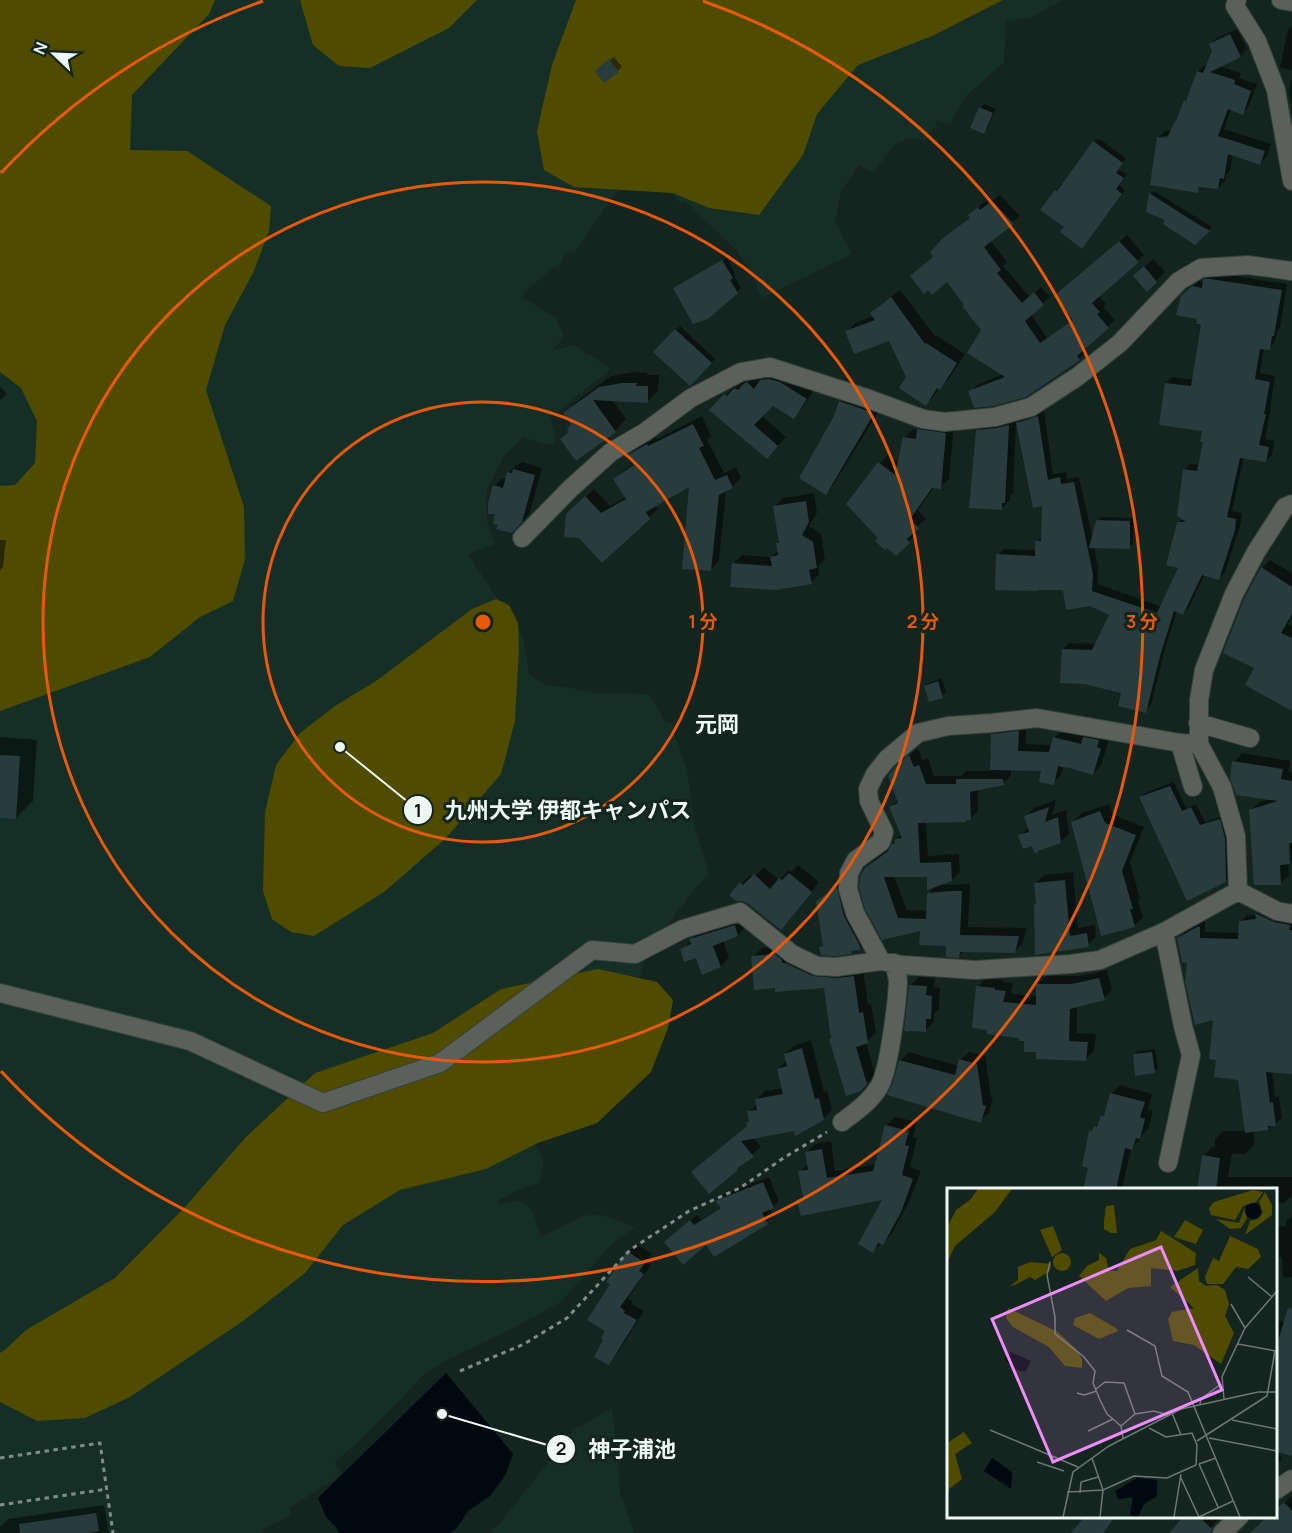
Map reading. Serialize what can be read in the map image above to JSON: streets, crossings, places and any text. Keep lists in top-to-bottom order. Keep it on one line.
{"districts":["元岡"],"places":["九州大学 伊都キャンパス","神子浦池"],"north":"top left","rings":["1 分","2 分","3 分"]}
